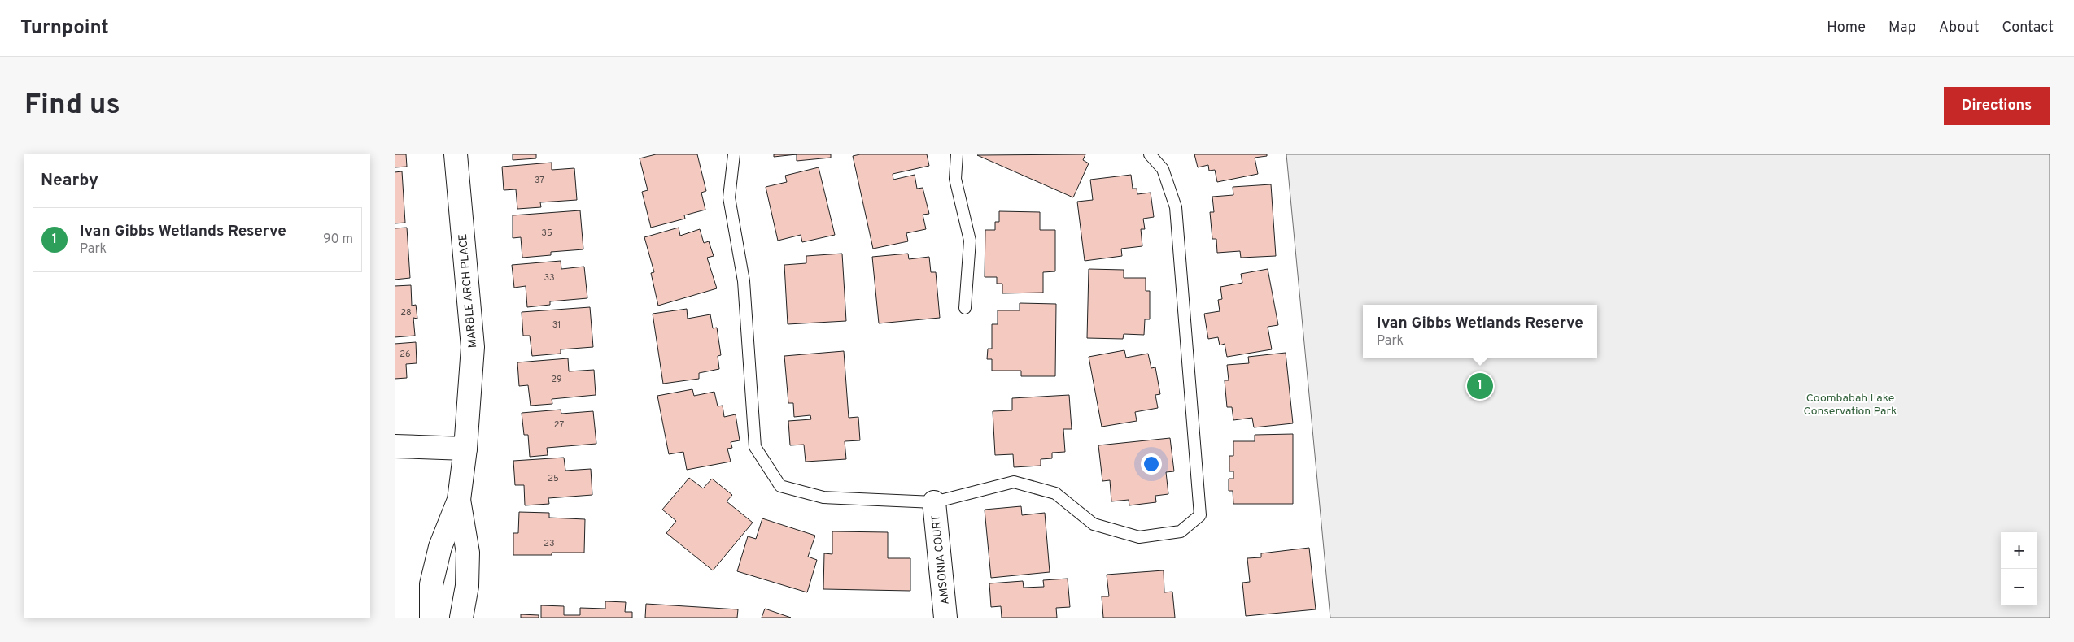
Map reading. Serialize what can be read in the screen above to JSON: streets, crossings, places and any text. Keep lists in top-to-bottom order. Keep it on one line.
{"streets":{"street":["MARBLE ARCH PLACE","AMSONIA COURT"]},"parks":["Coombabah Lake Conservation Park"],"house_numbers":["37","35","33","28","31","26","29","27","25","23"],"page":{"header":"Turnpoint","nav":["Home","Map","About","Contact"],"buttons":"Directions","title":"Find us","heading":"Nearby","list":[{"mark":"1","name":"Ivan Gibbs Wetlands Reserve","note":"Park","value":"90 m"}],"popup":["Ivan Gibbs Wetlands Reserve","Park"],"pins":"1","map_buttons":["+","−"]}}
